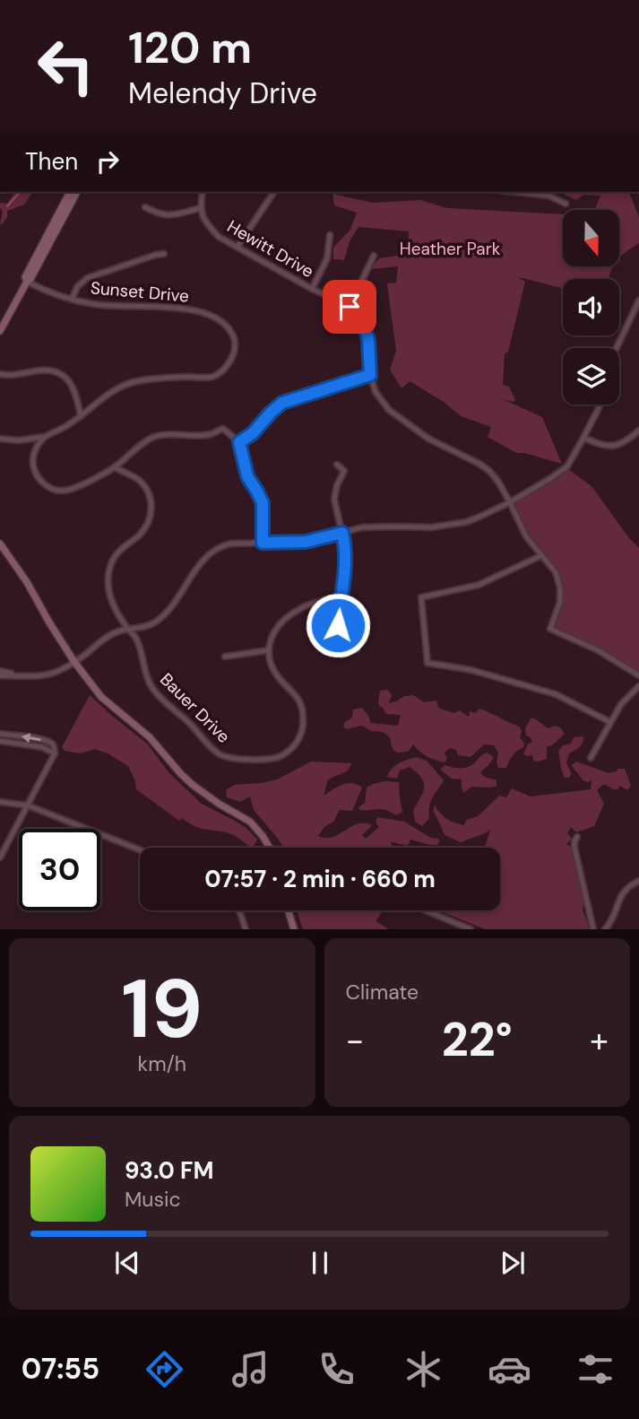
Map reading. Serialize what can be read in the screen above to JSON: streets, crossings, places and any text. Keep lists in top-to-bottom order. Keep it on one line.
{"streets":{"street":["Hewitt Drive","Sunset Drive","Bauer Drive"]},"parks":["Heather Park"],"north":"bottom","page":{"turn":["120 m","Melendy Drive"],"then":"Then","limit":"30","trip":"07:57 · 2 min · 660 m","tile":[["19","km/h"],"Climate"],"heat":["−","22°","+"],"song":["93.0 FM","Music"],"tabs":"07:55"}}
